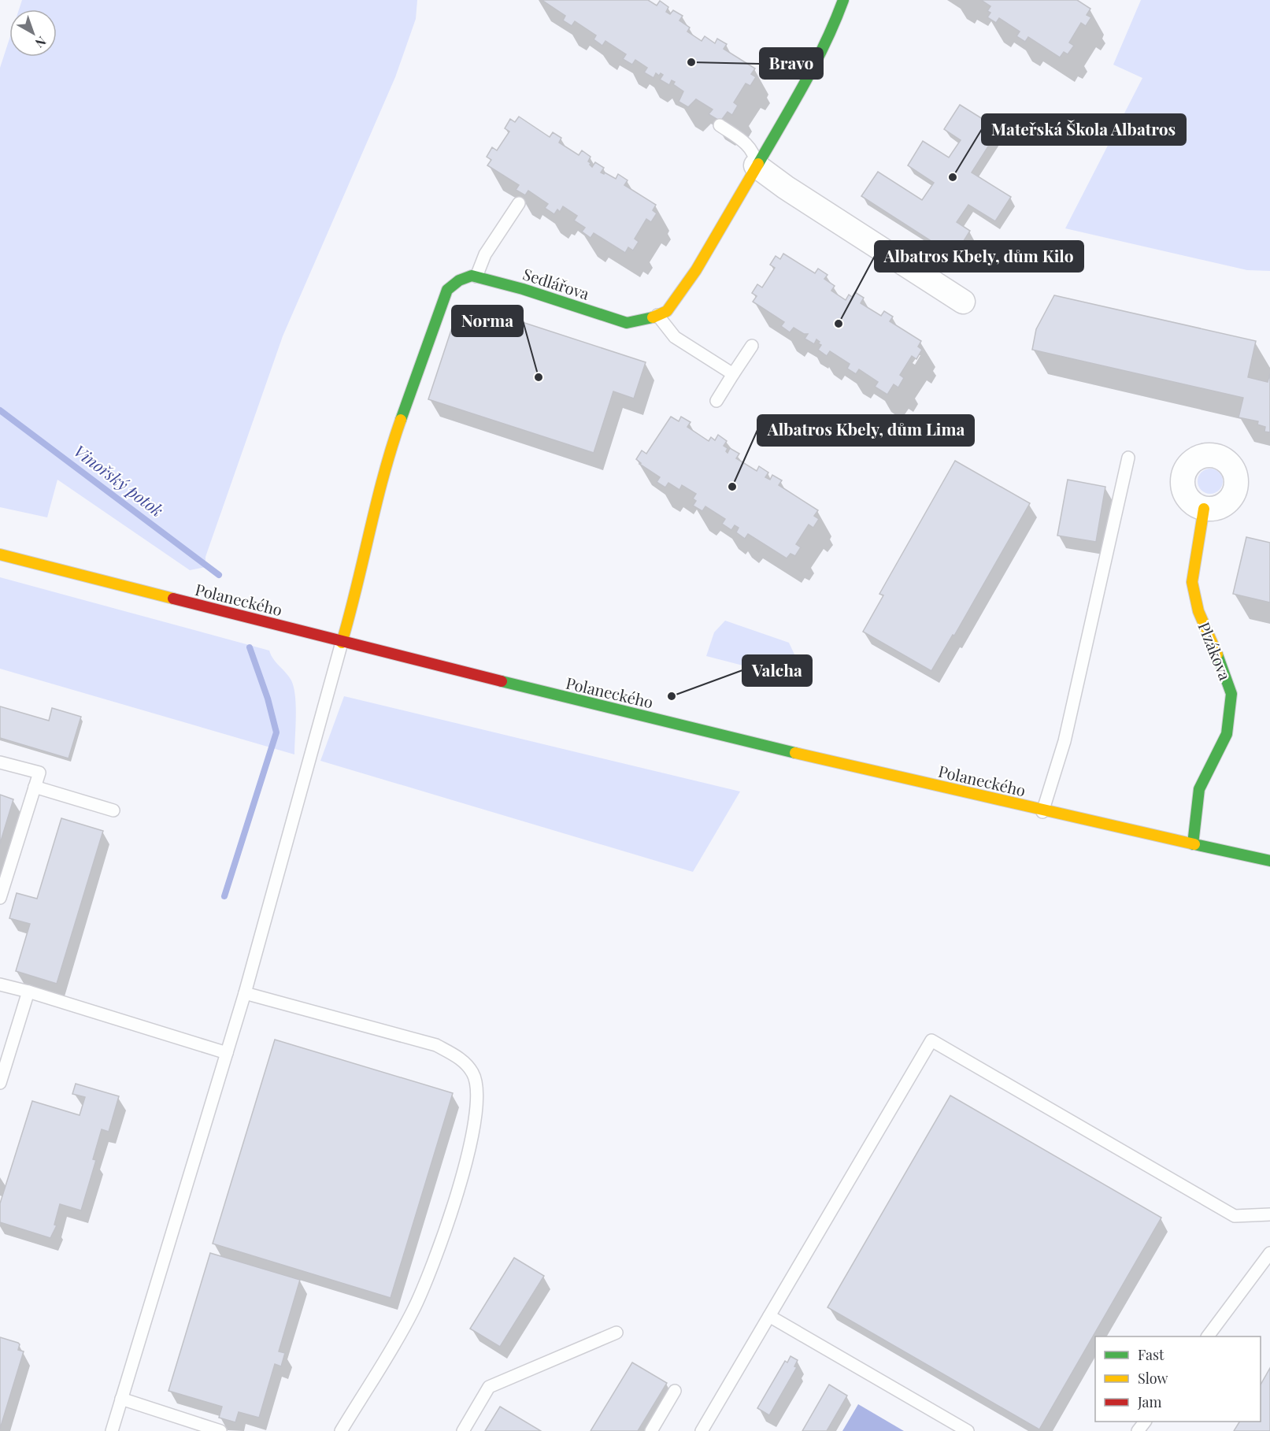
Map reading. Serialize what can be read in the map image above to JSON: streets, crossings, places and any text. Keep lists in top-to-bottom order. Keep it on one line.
{"streets":{"street":["Sedlářova","Polaneckého","Plzákova"]},"crossings":[["Polaneckého","Plzákova"]],"water":["Vinořský potok"],"places":["Bravo","Mateřská Škola Albatros","Albatros Kbely, dům Kilo","Norma","Albatros Kbely, dům Lima","Valcha"],"legend":["Fast","Slow","Jam"],"north":"bottom right"}
